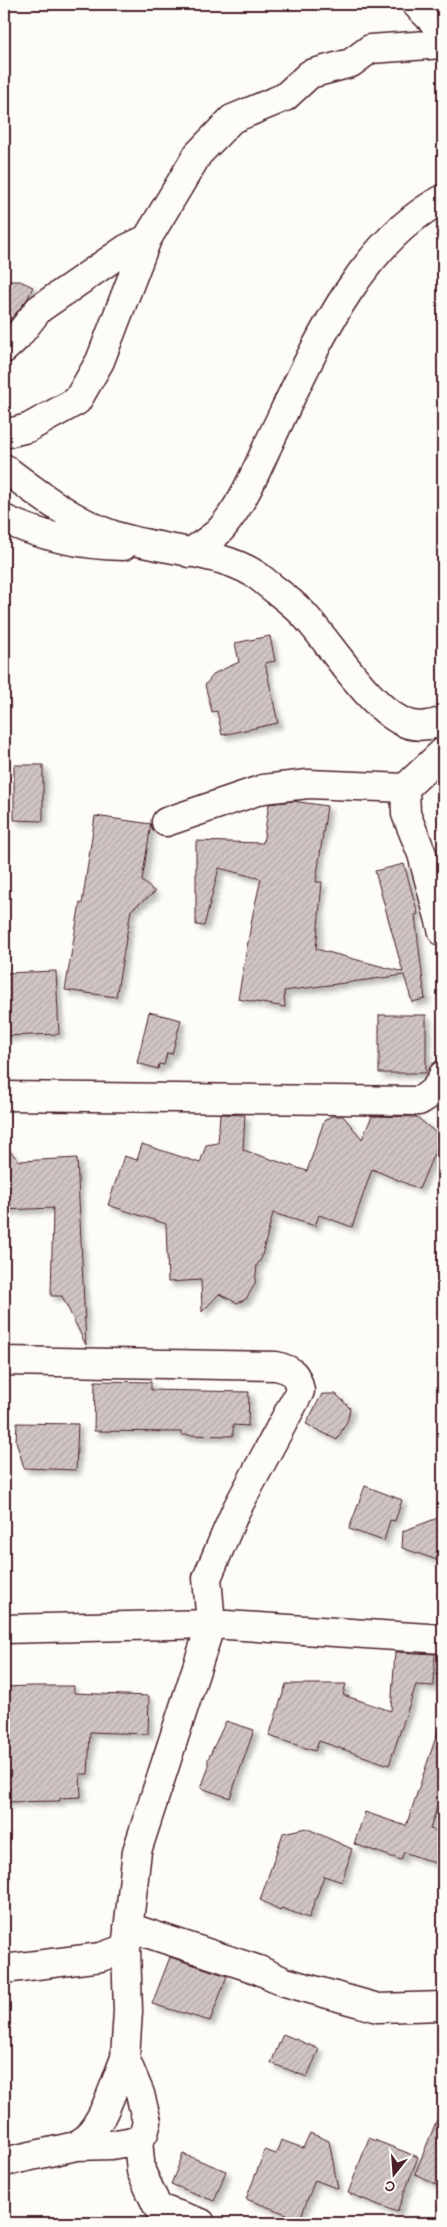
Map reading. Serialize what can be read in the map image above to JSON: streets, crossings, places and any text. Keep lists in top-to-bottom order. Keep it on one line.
{"north":"bottom"}
